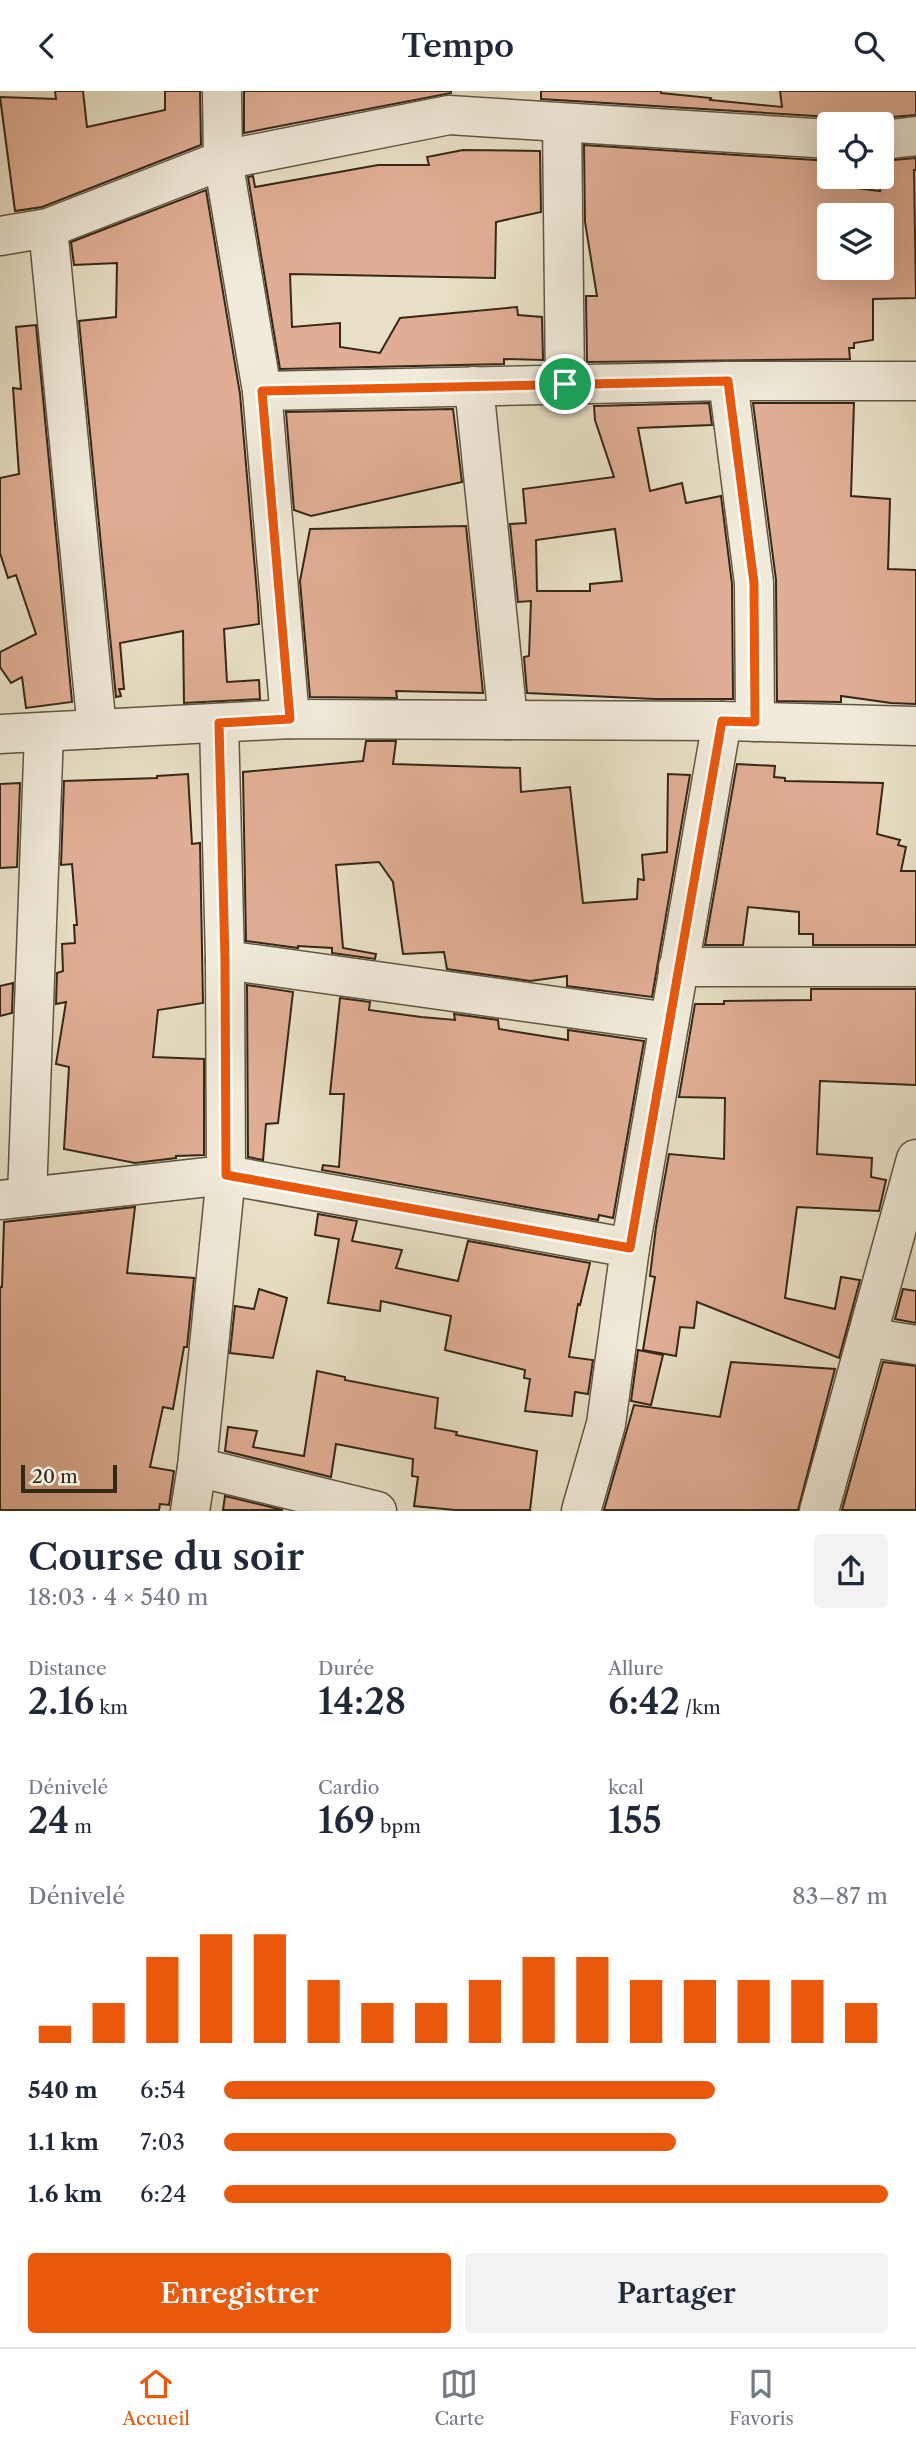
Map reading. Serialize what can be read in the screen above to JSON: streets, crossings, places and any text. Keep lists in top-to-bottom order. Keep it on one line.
{"scale_bar":"20 m","page":{"header":"Tempo","scale":"20 m","heading":["Course du soir","18:03 · 4 × 540 m"],"stats":[["Distance","2.16 km"],["Durée","14:28"],["Allure","6:42 /km"],["Dénivelé","24 m"],["Cardio","169 bpm"],["kcal","155"]],"chart":["Dénivelé","83–87 m"],"list":[{"name":"540 m","note":"6:54"},{"name":"1.1 km","note":"7:03"},{"name":"1.6 km","note":"6:24"}],"buttons":["Enregistrer","Partager"],"tabs":["Accueil","Carte","Favoris"]}}
